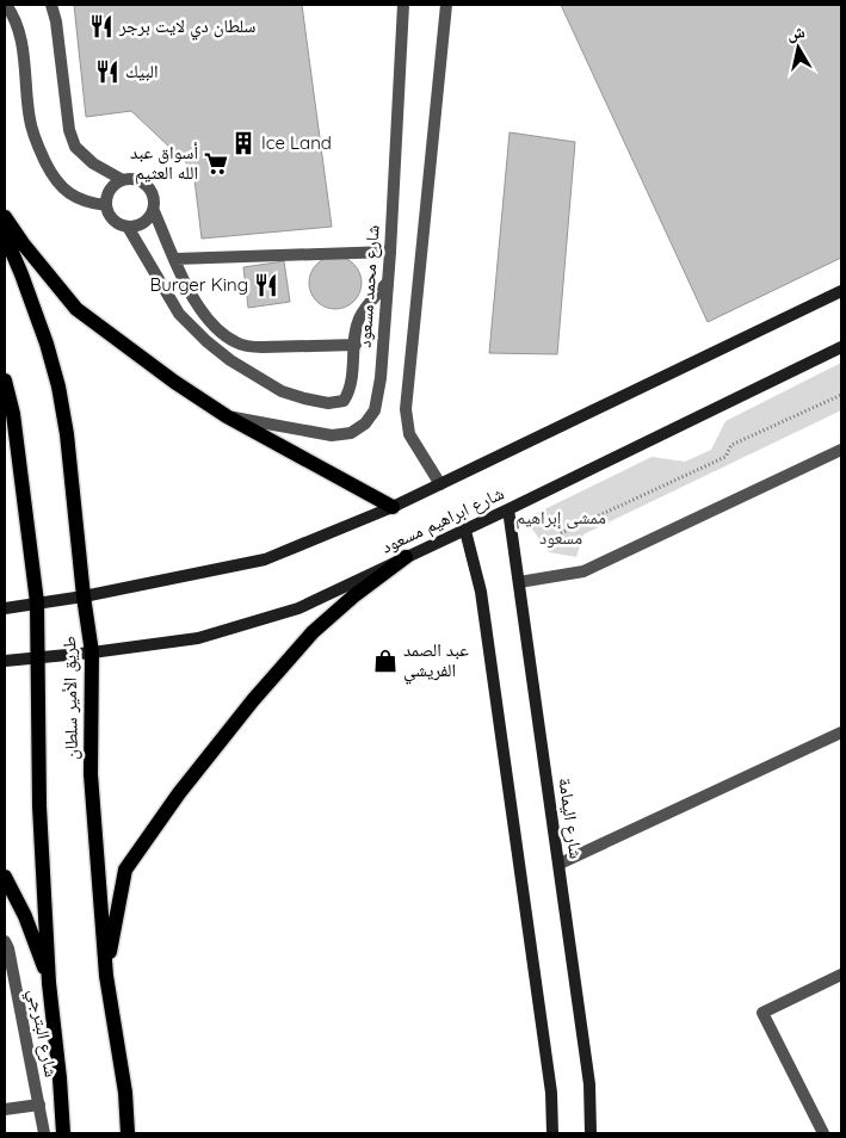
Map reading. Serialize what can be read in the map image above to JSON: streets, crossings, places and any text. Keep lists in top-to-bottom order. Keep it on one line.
{"streets":{"main road":["شارع ابراهيم مسعود","طريق الأمير سلطان","شارع اليمامة"],"street":["شارع محمد مسعود","شارع البترجي"]},"crossings":[["شارع ابراهيم مسعود","طريق الأمير سلطان"],["شارع ابراهيم مسعود","شارع اليمامة"]],"parks":["ممشى إبراهيم مسعود"],"places":{"restaurant":["سلطان دي لايت برجر","البيك","Burger King"],"building":["Ice Land"],"supermarket":["أسواق عبد الله العثيم"],"shop":["عبد الصمد الفريشي"]},"north":"top"}
